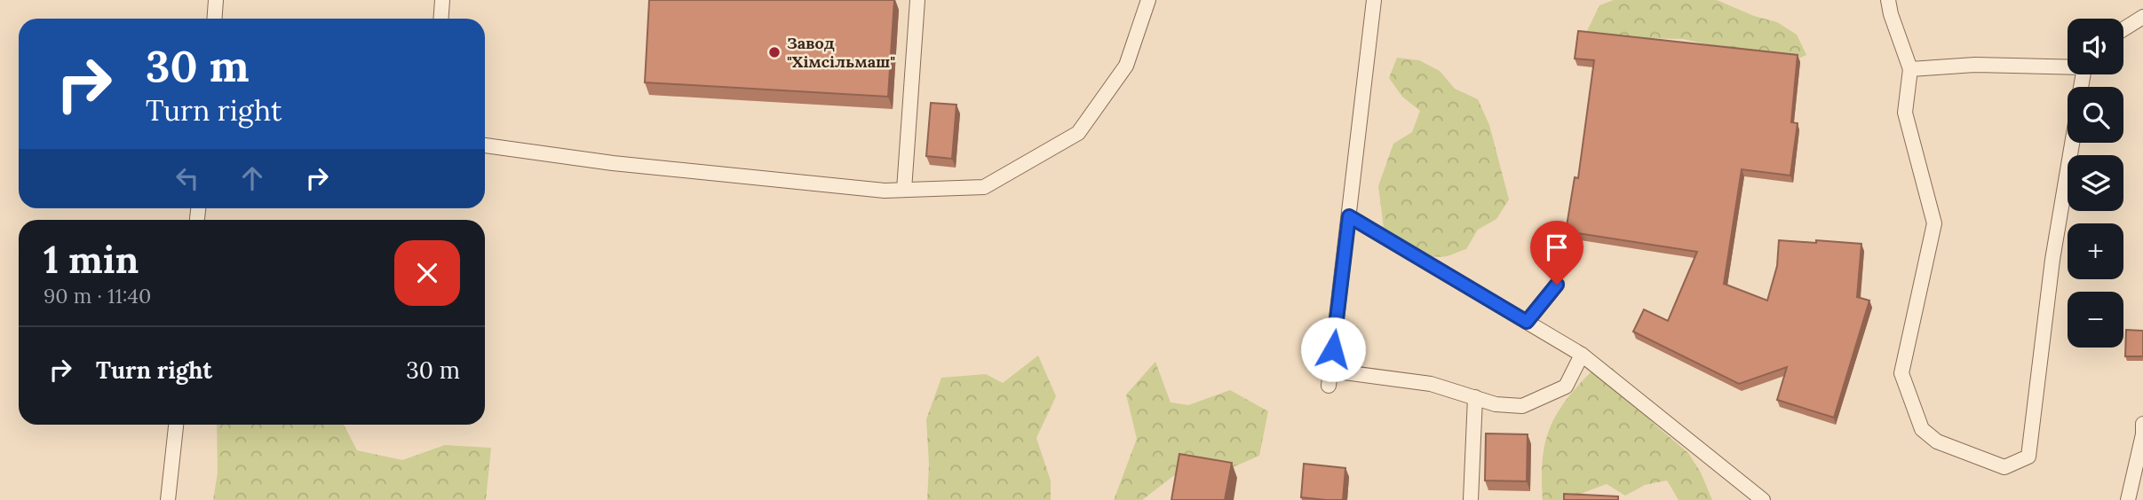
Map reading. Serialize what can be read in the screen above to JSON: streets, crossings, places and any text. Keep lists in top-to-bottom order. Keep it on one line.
{"places":["Завод \"Хімсільмаш\""],"page":{"map_buttons":["+","−"],"turn":["30 m","Turn right"],"heading":["1 min","90 m · 11:40"],"list":[{"name":"Turn right","value":"30 m"}]}}
